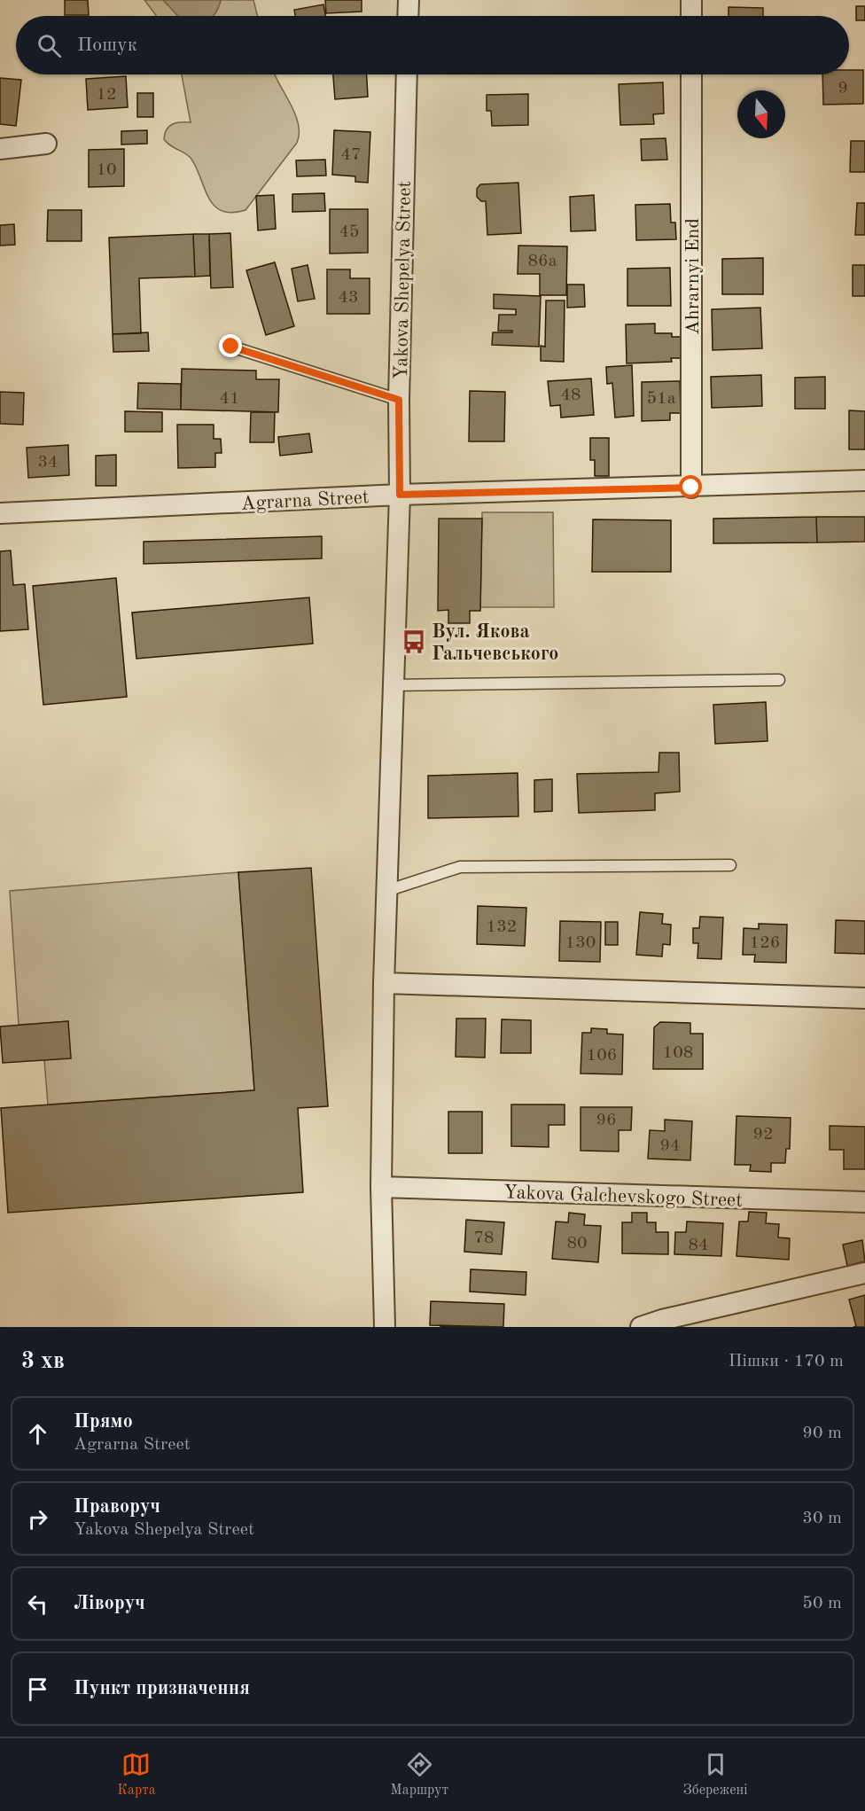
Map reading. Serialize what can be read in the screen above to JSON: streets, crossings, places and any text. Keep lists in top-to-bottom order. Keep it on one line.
{"streets":{"street":["Ahrarnyi End","Yakova Shepelya Street","Agrarna Street","Yakova Galchevskogo Street"]},"crossings":[["Ahrarnyi End","Agrarna Street"],["Yakova Shepelya Street","Agrarna Street"],["Yakova Shepelya Street","Yakova Galchevskogo Street"]],"places":{"bus stop":["Вул. Якова Гальчевського"]},"house_numbers":["9","12","47","10","45","86а","43","48","41","51а","34","132","130","126","108","106","96","92","94","78","80","84"],"north":"bottom","page":{"search":"Пошук","heading":["3 хв","Пішки · 170 m"],"list":[["Прямо","Agrarna Street","90 m"],["Праворуч","Yakova Shepelya Street","30 m"],["Ліворуч","50 m"],"Пункт призначення"],"nav":["Карта","Маршрут","Збережені"]}}
